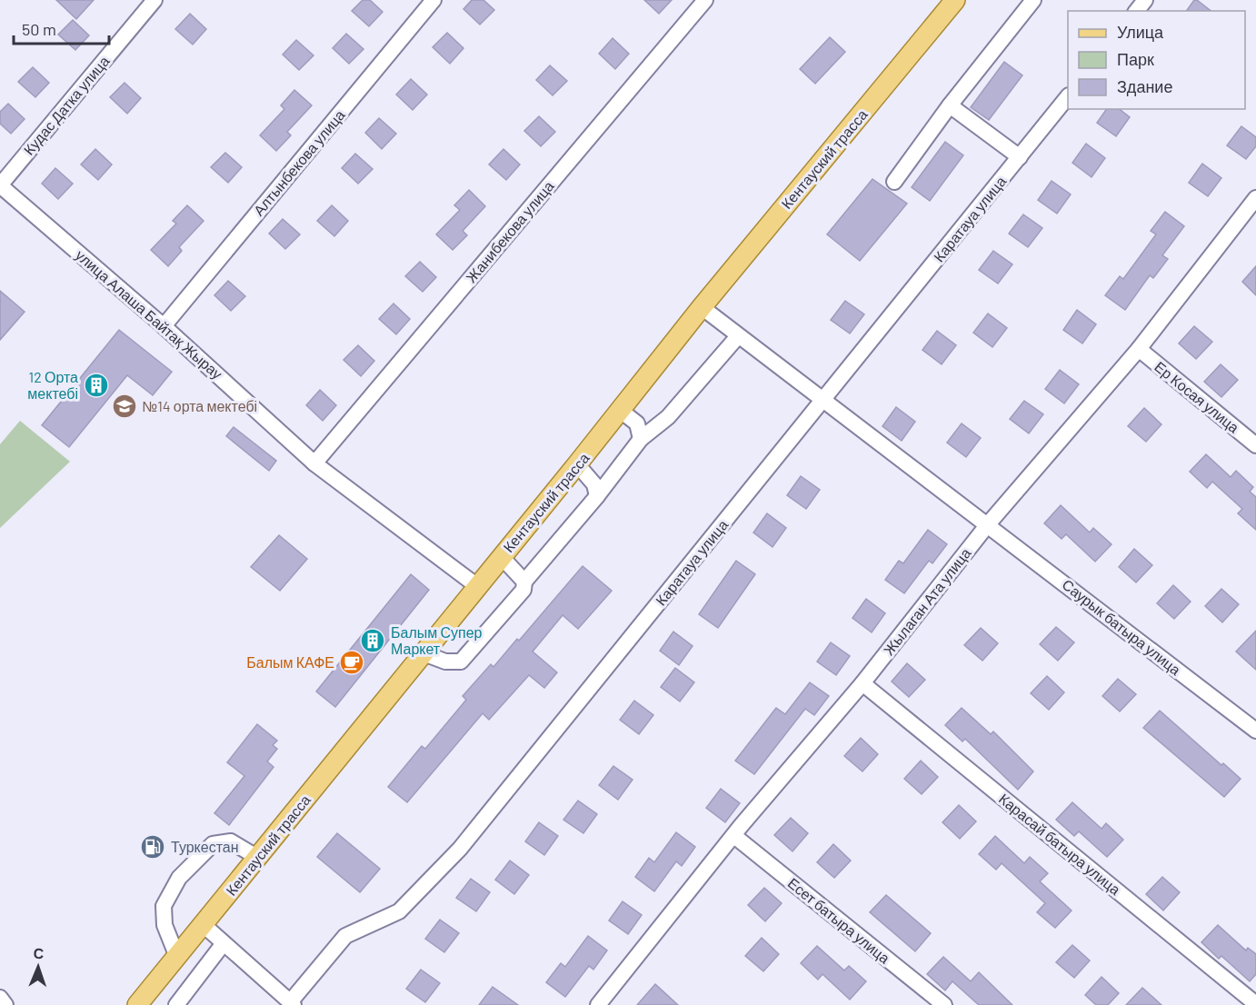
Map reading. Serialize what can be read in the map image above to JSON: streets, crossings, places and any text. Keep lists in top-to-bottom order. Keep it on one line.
{"streets":{"main road":["Кентауский трасса"],"street":["Кудас Датка улица","Алтынбекова улица","Каратауа улица","Жанибекова улица","улица Алаша Байтақ Жырау","Ер Косая улица","Жылаган Ата улица","Саурык батыра улица","Карасай батыра улица","Есет батыра улица"]},"crossings":[["Кудас Датка улица","улица Алаша Байтақ Жырау"],["Кентауский трасса","улица Алаша Байтақ Жырау"],["Кентауский трасса","Саурык батыра улица"],["Алтынбекова улица","улица Алаша Байтақ Жырау"],["Каратауа улица","Саурык батыра улица"],["Жанибекова улица","улица Алаша Байтақ Жырау"],["Ер Косая улица","Жылаган Ата улица"],["Жылаган Ата улица","Саурык батыра улица"],["Жылаган Ата улица","Карасай батыра улица"],["Жылаган Ата улица","Есет батыра улица"]],"places":{"building":["12 Орта мектебі","Балым Супер Маркет"],"school or university":["№14 орта мектебі"],"cafe":["Балым КАФЕ"],"fuel station":["Туркестан"]},"legend":["Улица","Парк","Здание"],"scale_bar":"50 m","north":"top"}
